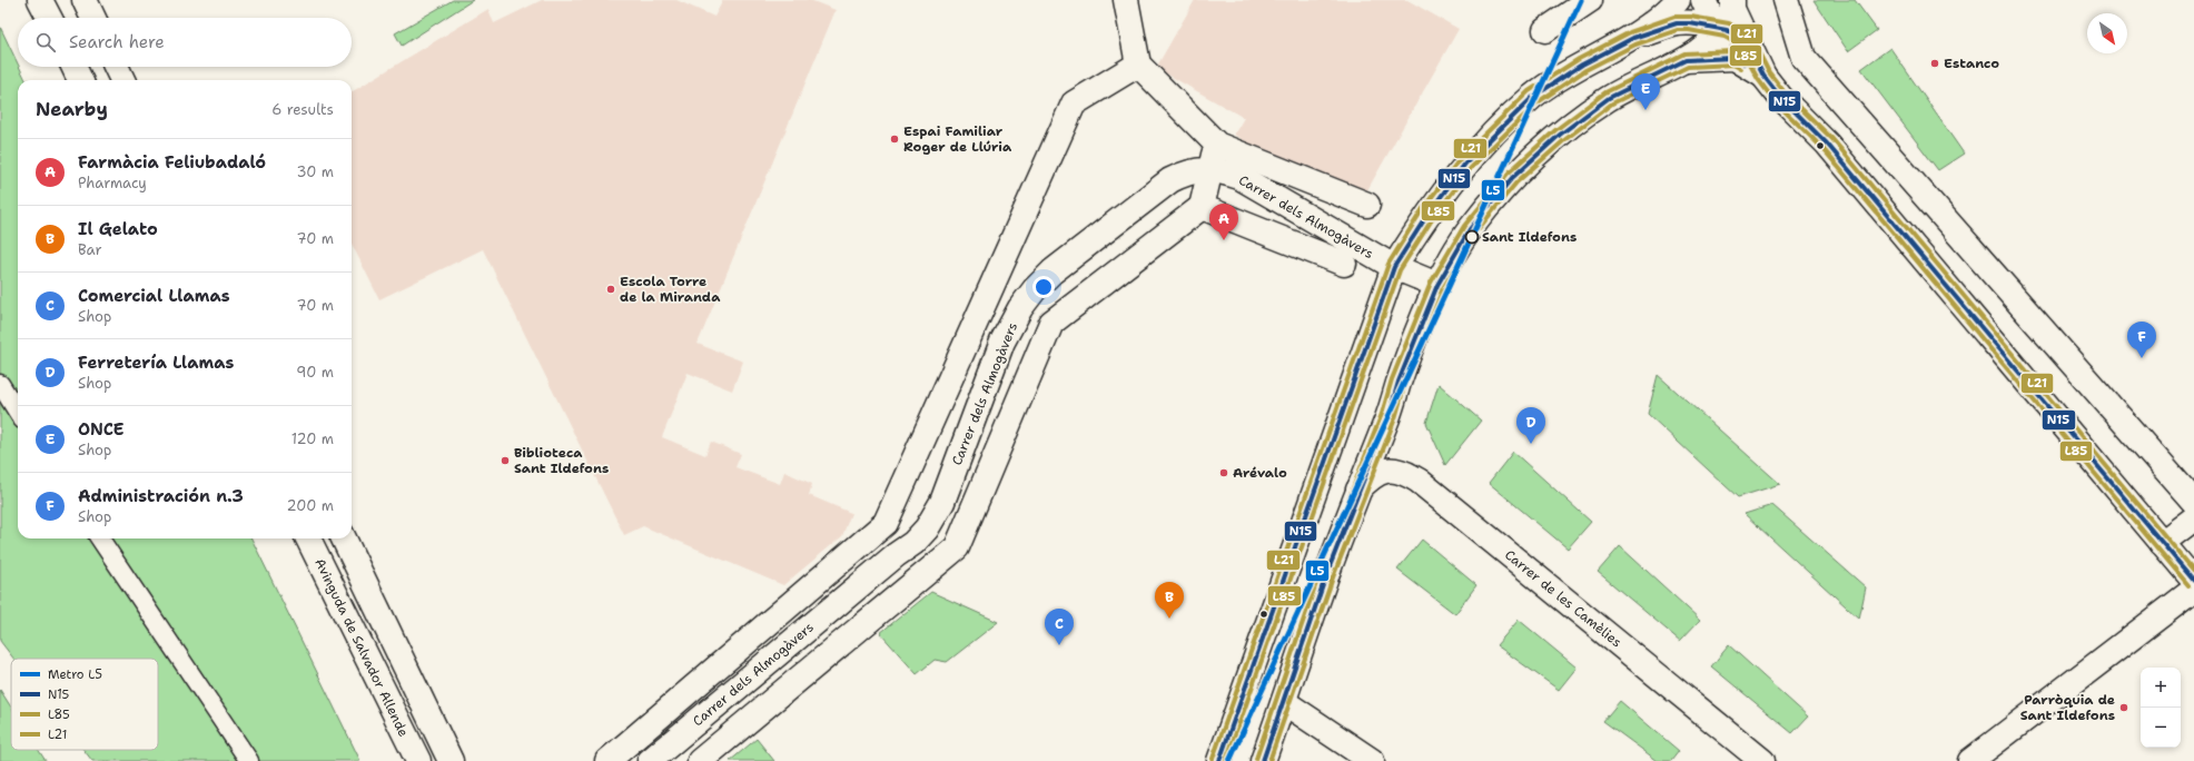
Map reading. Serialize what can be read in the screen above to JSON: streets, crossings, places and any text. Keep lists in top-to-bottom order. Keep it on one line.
{"streets":{"street":["Carrer dels Almogàvers","Carrer de les Camèlies","Avinguda de Salvador Allende"]},"places":["Estanco","Espai Familiar Roger de Llúria","Sant Ildefons","Escola Torre de la Miranda","Biblioteca Sant Ildefons","Arévalo","Parròquia de Sant Ildefons"],"lines":["metro line L5","transit line L21","transit line N15","transit line L85"],"legend":["Metro L5","N15","L85","L21"],"north":"bottom right","page":{"search":"Search here","pins":["E","A","F","D","B","C"],"heading":["Nearby","6 results"],"list":[{"mark":"A","name":"Farmàcia Feliubadaló","note":"Pharmacy","value":"30 m"},{"mark":"B","name":"Il Gelato","note":"Bar","value":"70 m"},{"mark":"C","name":"Comercial Llamas","note":"Shop","value":"70 m"},{"mark":"D","name":"Ferretería Llamas","note":"Shop","value":"90 m"},{"mark":"E","name":"ONCE","note":"Shop","value":"120 m"},{"mark":"F","name":"Administración n.3","note":"Shop","value":"200 m"}],"map_buttons":["+","−"]}}
